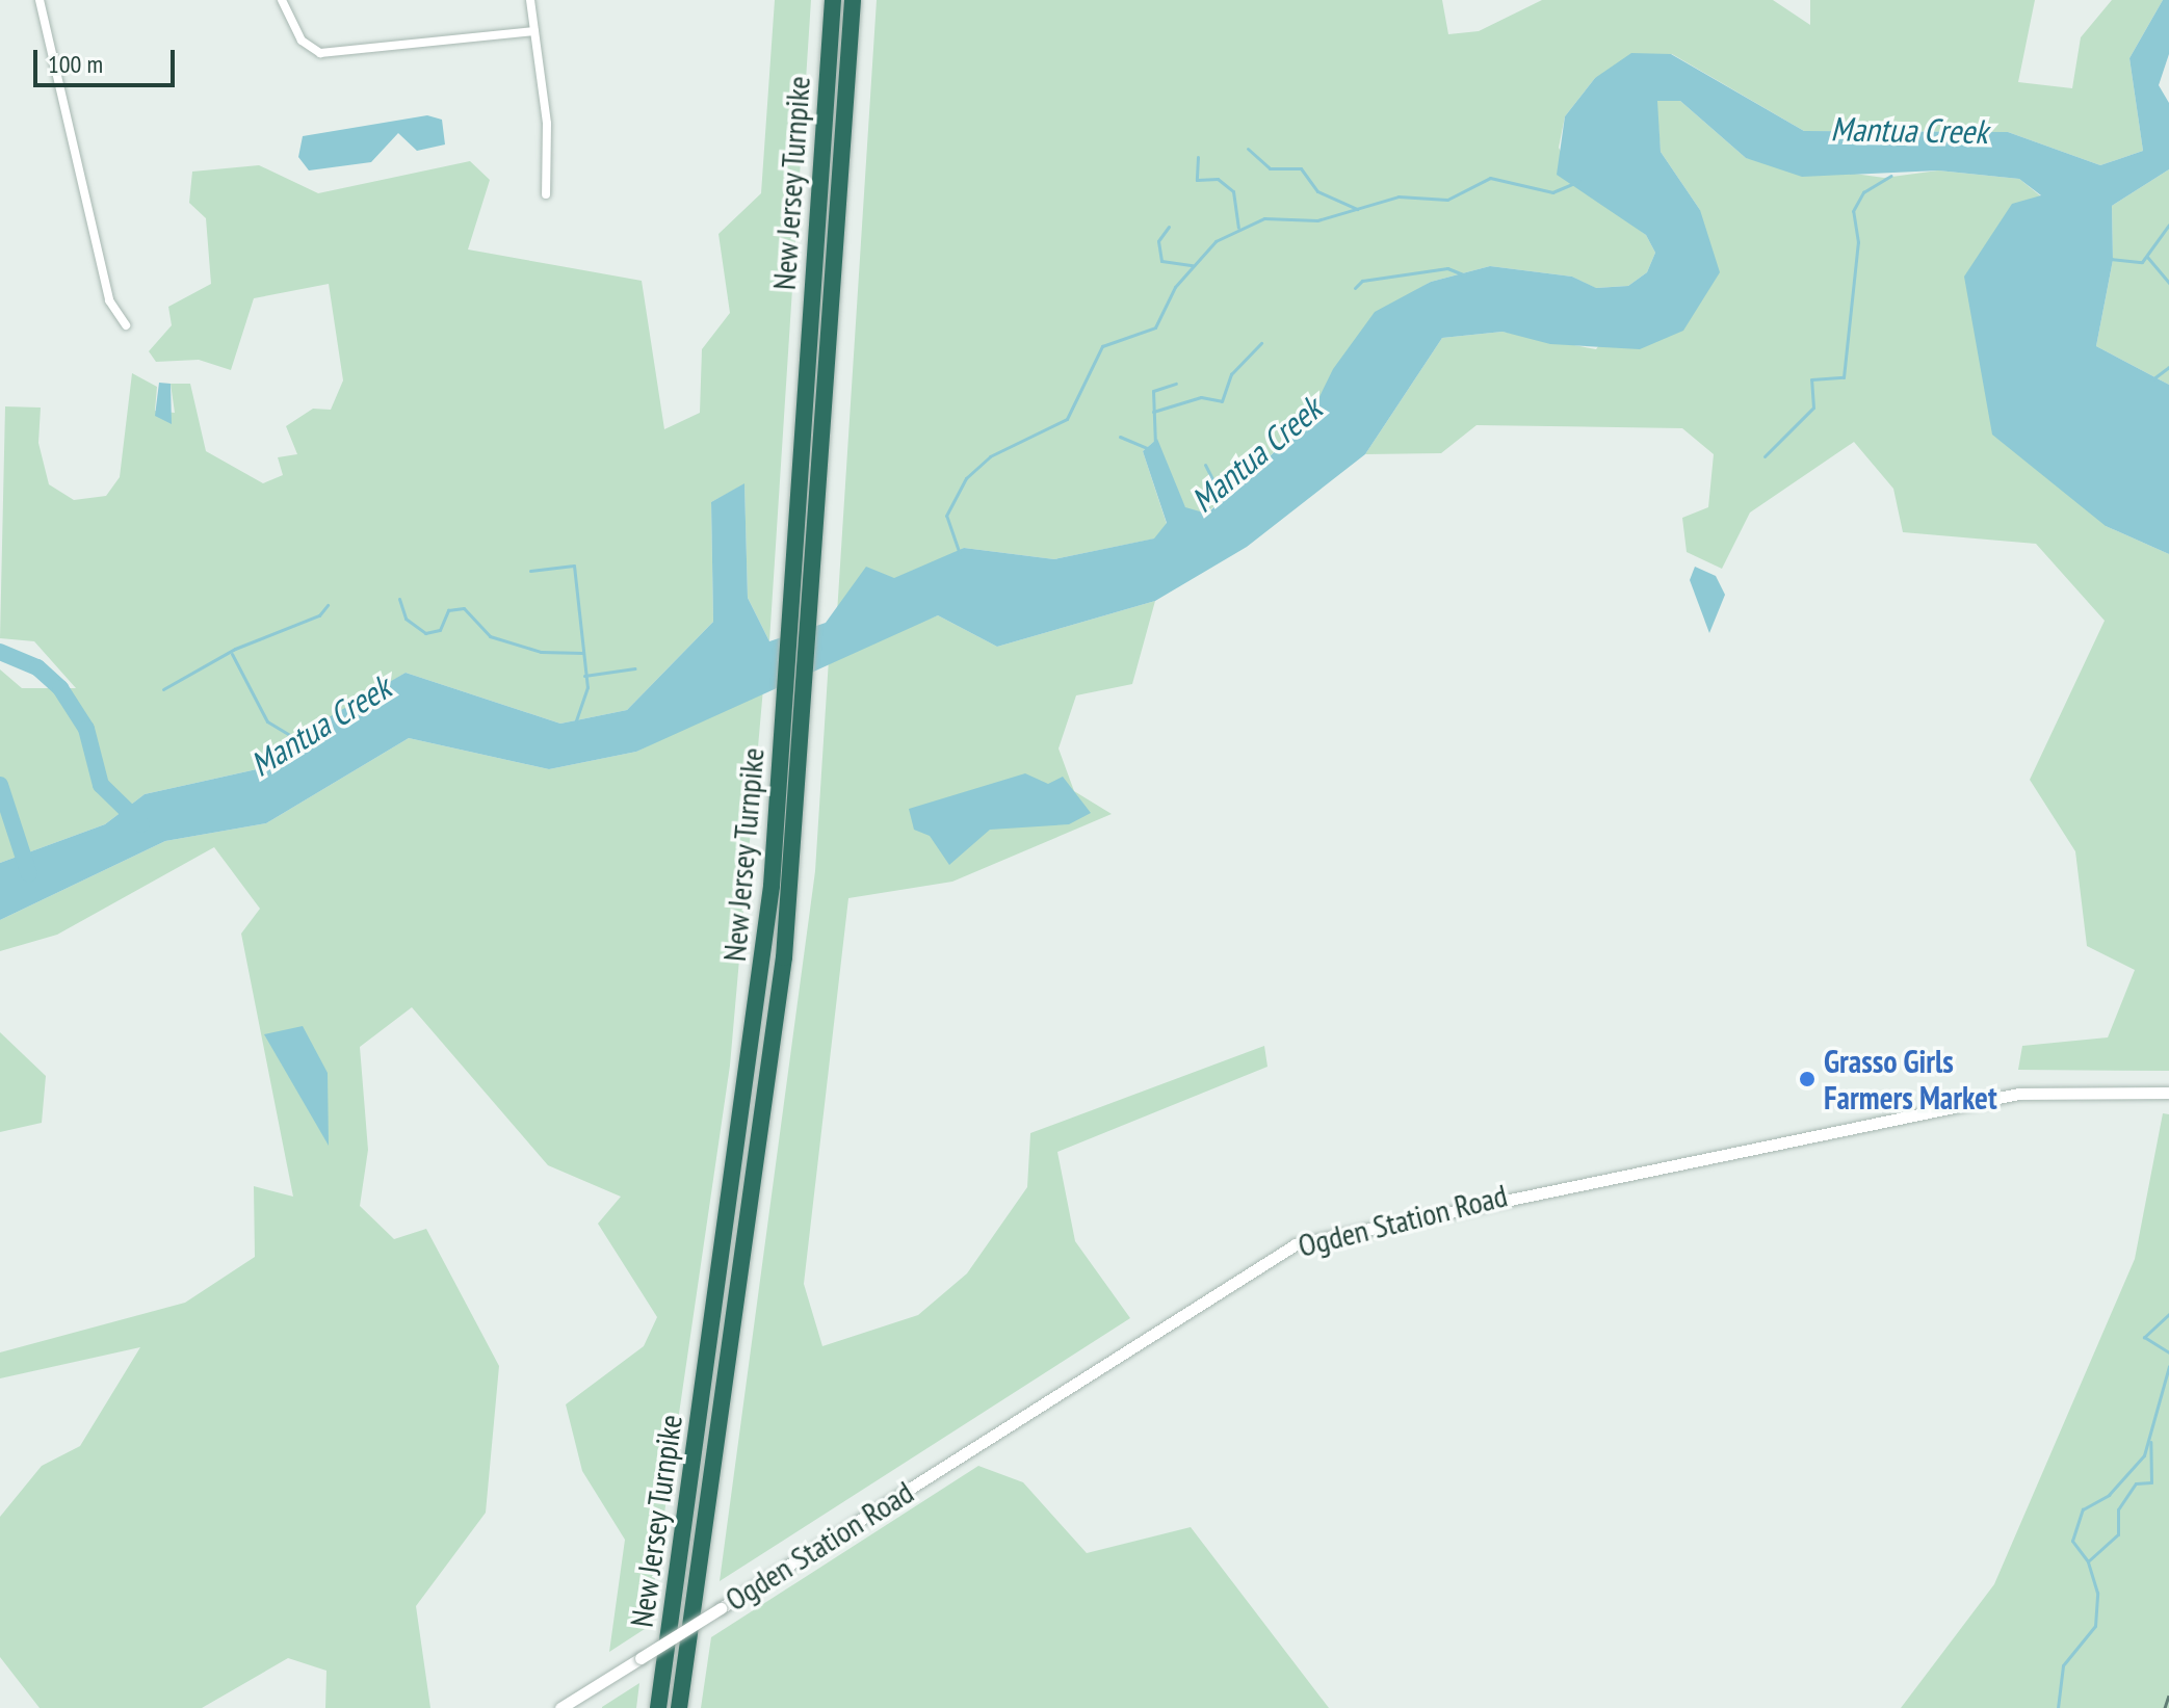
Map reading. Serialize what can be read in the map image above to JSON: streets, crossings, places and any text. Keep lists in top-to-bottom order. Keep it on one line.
{"streets":{"highway":["New Jersey Turnpike"],"street":["Ogden Station Road"]},"water":["Mantua Creek"],"places":["Grasso Girls Farmers Market"],"scale_bar":"100 m"}
